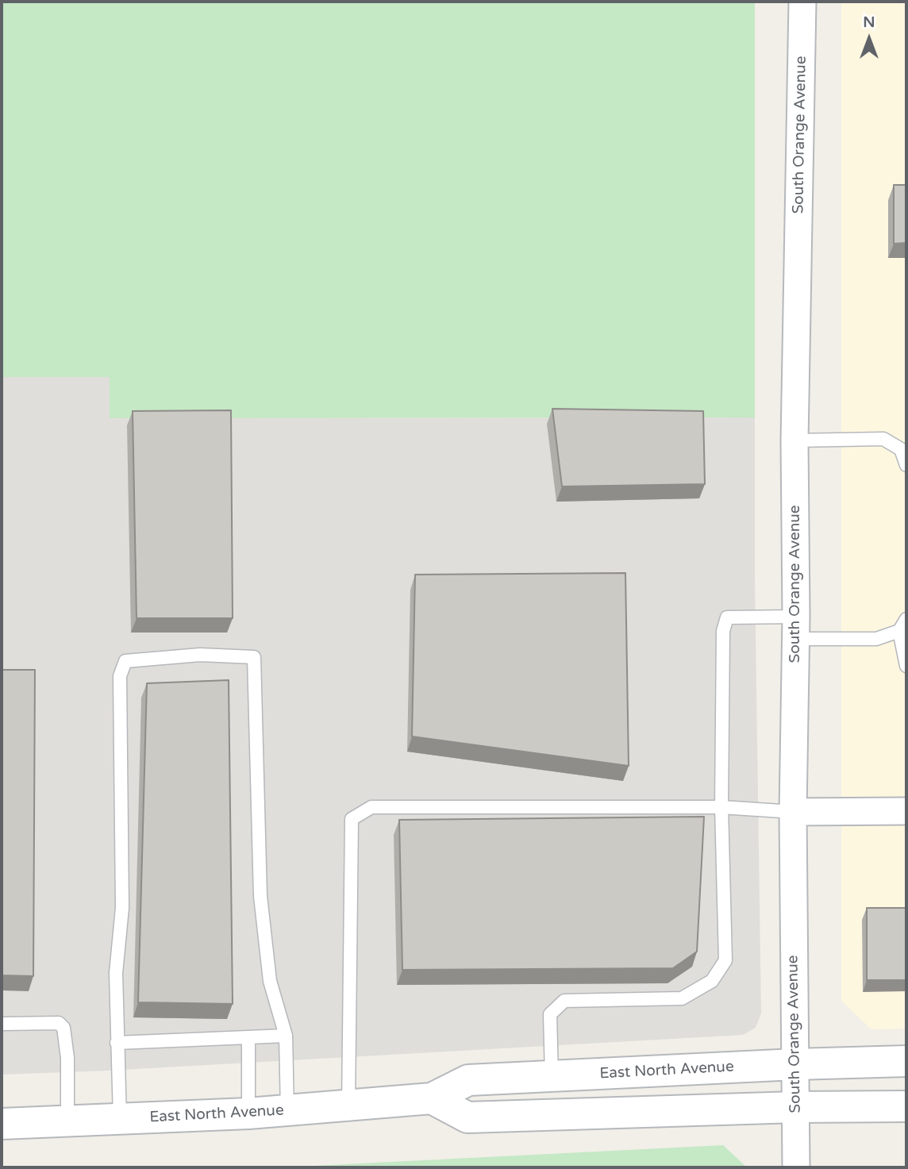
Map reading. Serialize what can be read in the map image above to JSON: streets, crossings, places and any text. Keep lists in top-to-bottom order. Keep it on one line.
{"streets":{"street":["South Orange Avenue","East North Avenue"]},"crossings":[["South Orange Avenue","East North Avenue"]],"north":"top"}
